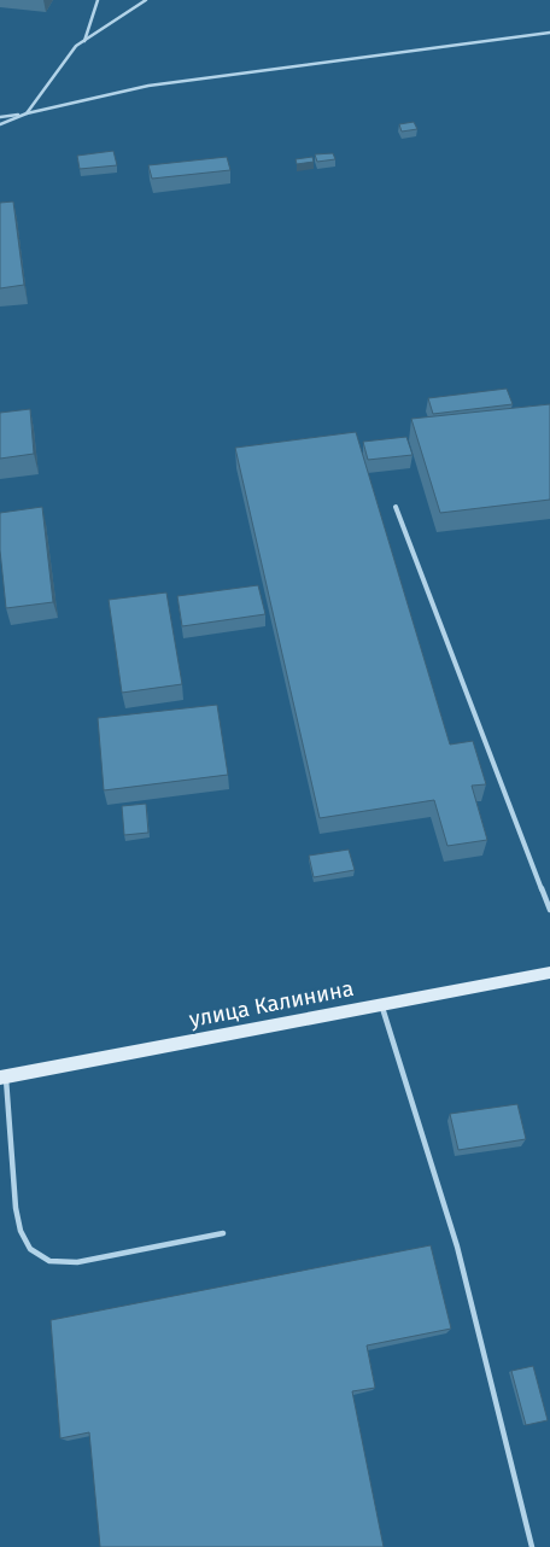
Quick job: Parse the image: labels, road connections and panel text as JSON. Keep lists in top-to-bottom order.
{
  "streets": {
    "main road": ["улица Калинина"]
  }
}
